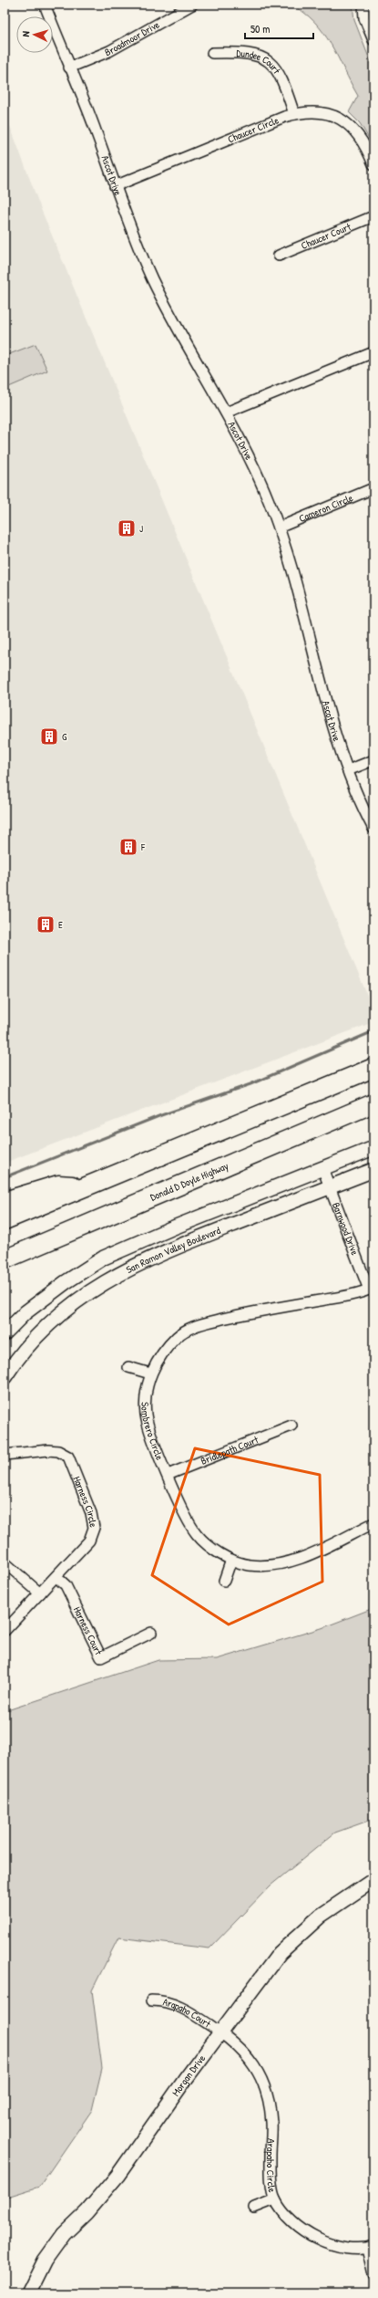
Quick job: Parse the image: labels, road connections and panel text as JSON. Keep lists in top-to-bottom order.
{
  "streets": {
    "highway": ["Donald D Doyle Highway"],
    "main road": ["San Ramon Valley Boulevard", "Morgan Drive"],
    "street": [
      "Broadmoor Drive",
      "Dundee Court",
      "Chaucer Circle",
      "Ascot Drive",
      "Chaucer Court",
      "Cameron Circle",
      "Barnwood Drive",
      "Sombrero Circle",
      "Bridlepath Court",
      "Harness Circle",
      "Harness Court",
      "Arapaho Court",
      "Arapaho Circle"
    ]
  },
  "crossings": [
    ["Broadmoor Drive", "Ascot Drive"],
    ["Dundee Court", "Chaucer Circle"],
    ["Chaucer Circle", "Ascot Drive"],
    ["Ascot Drive", "Cameron Circle"],
    ["Barnwood Drive", "San Ramon Valley Boulevard"],
    ["Barnwood Drive", "Sombrero Circle"],
    ["Sombrero Circle", "Bridlepath Court"],
    ["Harness Circle", "Harness Court"],
    ["Arapaho Court", "Morgan Drive"],
    ["Arapaho Court", "Arapaho Circle"],
    ["Morgan Drive", "Arapaho Circle"]
  ],
  "places": {
    "building": [
      "J",
      "G",
      "F",
      "E"
    ]
  },
  "scale_bar": "50 m",
  "north": "left"
}
